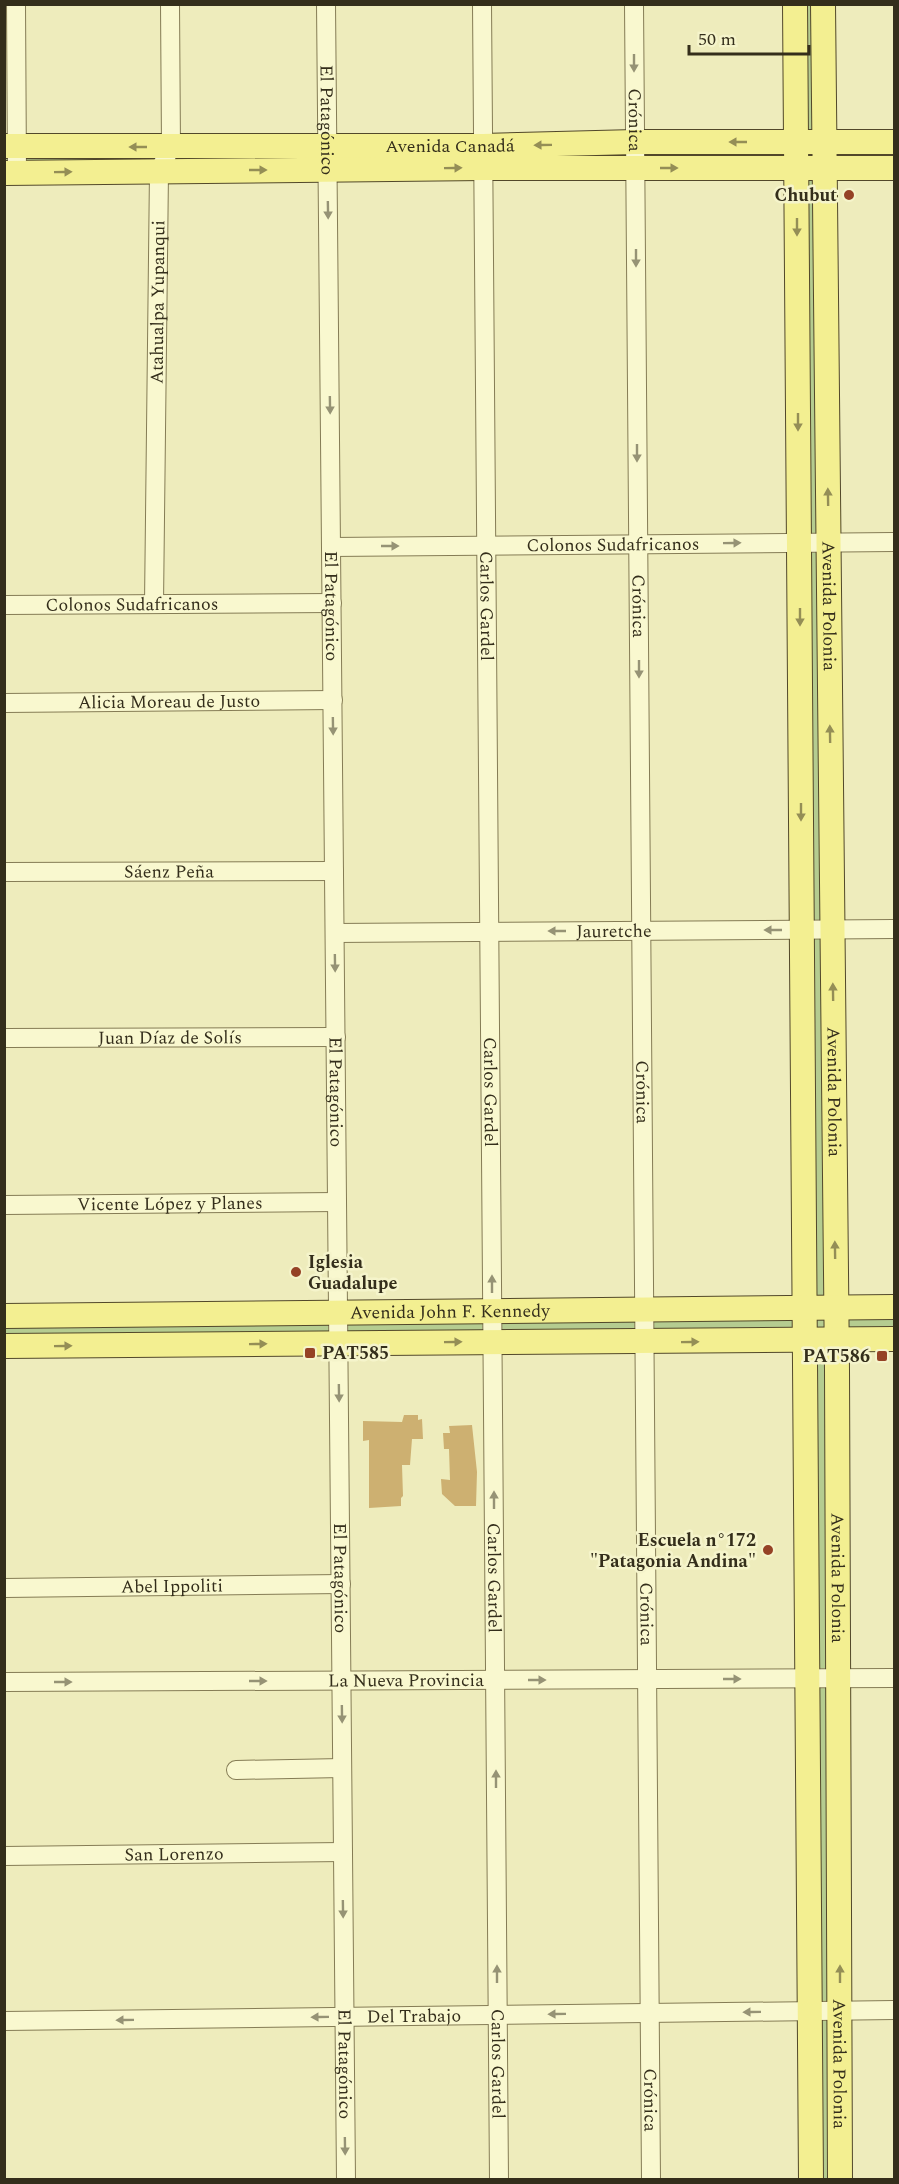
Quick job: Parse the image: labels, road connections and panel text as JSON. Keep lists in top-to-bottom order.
{
  "streets": {
    "main road": ["Avenida Canadá", "Avenida Polonia", "Avenida John F. Kennedy"],
    "street": [
      "El Patagónico",
      "Crónica",
      "Atahualpa Yupanqui",
      "Colonos Sudafricanos",
      "Carlos Gardel",
      "Alicia Moreau de Justo",
      "Sáenz Peña",
      "Jauretche",
      "Juan Díaz de Solís",
      "Vicente López y Planes",
      "Abel Ippoliti",
      "La Nueva Provincia",
      "San Lorenzo",
      "Del Trabajo"
    ]
  },
  "crossings": [
    ["El Patagónico", "Avenida Canadá"],
    ["El Patagónico", "Colonos Sudafricanos"],
    ["El Patagónico", "Alicia Moreau de Justo"],
    ["El Patagónico", "Sáenz Peña"],
    ["El Patagónico", "Jauretche"],
    ["El Patagónico", "Juan Díaz de Solís"],
    ["El Patagónico", "Vicente López y Planes"],
    ["El Patagónico", "Avenida John F. Kennedy"],
    ["El Patagónico", "Abel Ippoliti"],
    ["El Patagónico", "La Nueva Provincia"],
    ["El Patagónico", "San Lorenzo"],
    ["El Patagónico", "Del Trabajo"],
    ["Crónica", "Avenida Canadá"],
    ["Crónica", "Colonos Sudafricanos"],
    ["Crónica", "Jauretche"],
    ["Crónica", "Avenida John F. Kennedy"],
    ["Crónica", "La Nueva Provincia"],
    ["Crónica", "Del Trabajo"],
    ["Avenida Canadá", "Atahualpa Yupanqui"],
    ["Avenida Canadá", "Carlos Gardel"],
    ["Avenida Canadá", "Avenida Polonia"],
    ["Atahualpa Yupanqui", "Colonos Sudafricanos"],
    ["Colonos Sudafricanos", "Carlos Gardel"],
    ["Colonos Sudafricanos", "Avenida Polonia"],
    ["Carlos Gardel", "Jauretche"],
    ["Carlos Gardel", "Avenida John F. Kennedy"],
    ["Carlos Gardel", "La Nueva Provincia"],
    ["Carlos Gardel", "Del Trabajo"],
    ["Avenida Polonia", "Jauretche"],
    ["Avenida Polonia", "Avenida John F. Kennedy"],
    ["Avenida Polonia", "La Nueva Provincia"],
    ["Avenida Polonia", "Del Trabajo"]
  ],
  "one_way": [
    "El Patagónico",
    "Crónica",
    "Colonos Sudafricanos",
    "Carlos Gardel",
    "Jauretche",
    "La Nueva Provincia",
    "Del Trabajo"
  ],
  "places": {
    "other": ["Chubut", "Iglesia Guadalupe", "Escuela n°172 \"Patagonia Andina\""],
    "transit": ["PAT585", "PAT586"]
  },
  "scale_bar": "50 m"
}
